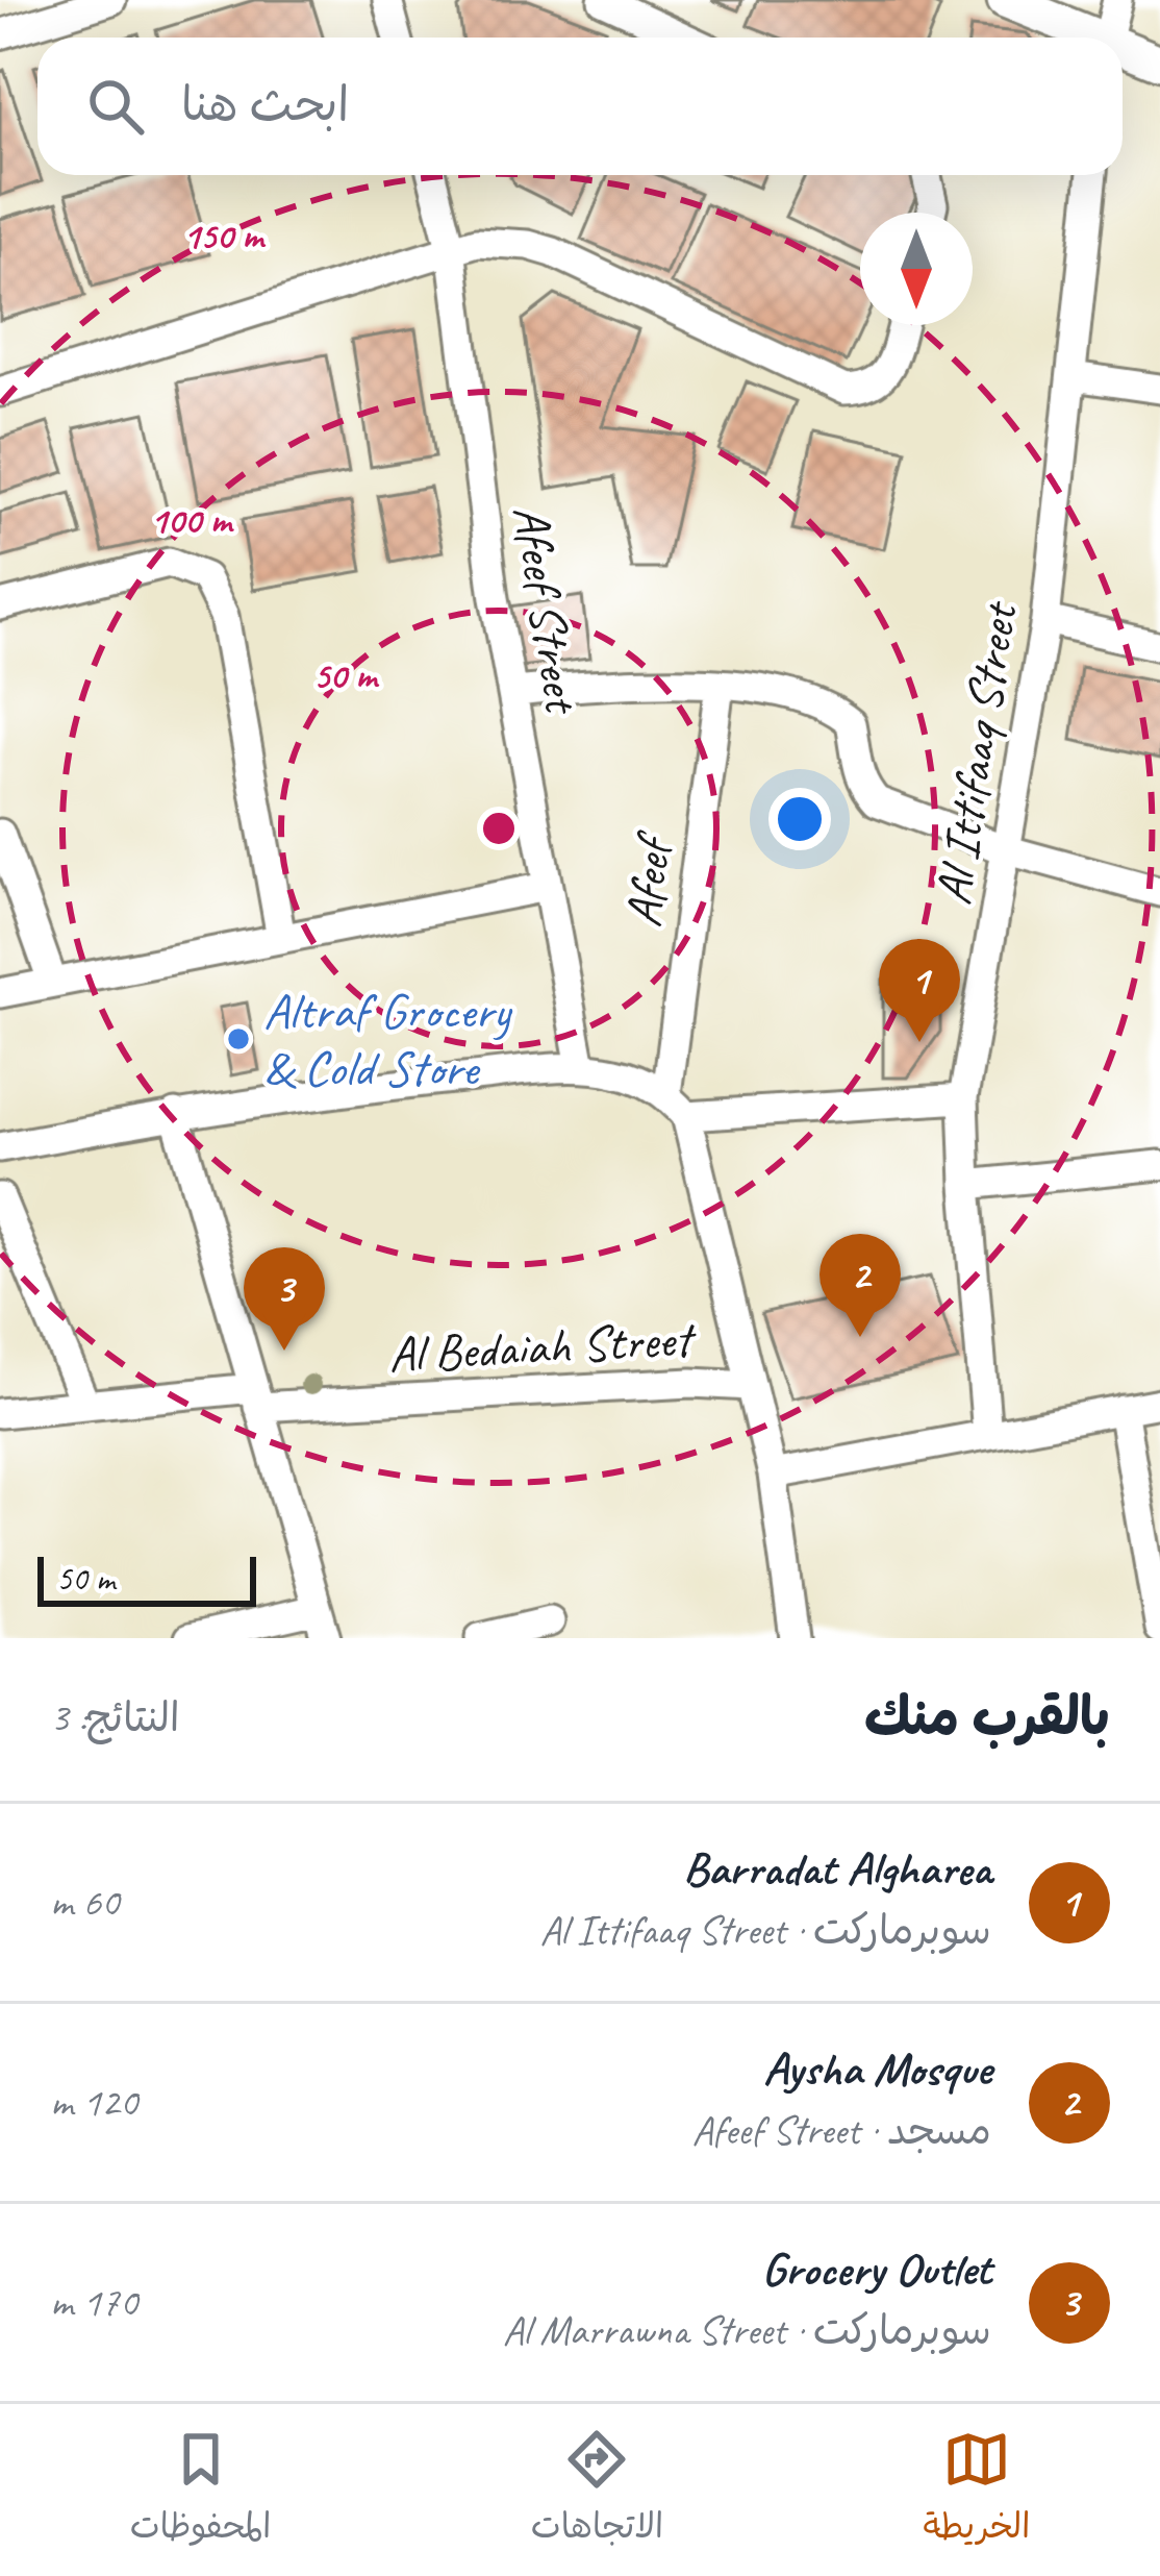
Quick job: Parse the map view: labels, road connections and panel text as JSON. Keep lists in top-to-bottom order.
{
  "streets": {
    "street": [
      "Afeef Street",
      "Al Ittifaaq Street",
      "Afeef",
      "Al Bedaiah Street"
    ]
  },
  "places": ["Altraf Grocery & Cold Store"],
  "scale_bar": "50 m",
  "north": "bottom",
  "page": {
    "search": "ابحث هنا",
    "pins": ["1", "2", "3"],
    "scale": "50 m",
    "heading": ["بالقرب منك", "النتائج: 3"],
    "list": [
      {
        "mark": "1",
        "name": "Barradat Algharea",
        "note": "سوبرماركت · Al Ittifaaq Street",
        "value": "60 m"
      },
      {
        "mark": "2",
        "name": "Aysha Mosque",
        "note": "مسجد · Afeef Street",
        "value": "120 m"
      },
      {
        "mark": "3",
        "name": "Grocery Outlet",
        "note": "سوبرماركت · Al Marrawna Street",
        "value": "170 m"
      }
    ],
    "nav": ["الخريطة", "الاتجاهات", "المحفوظات"]
  },
  "rings": ["150 m", "100 m", "50 m"]
}
